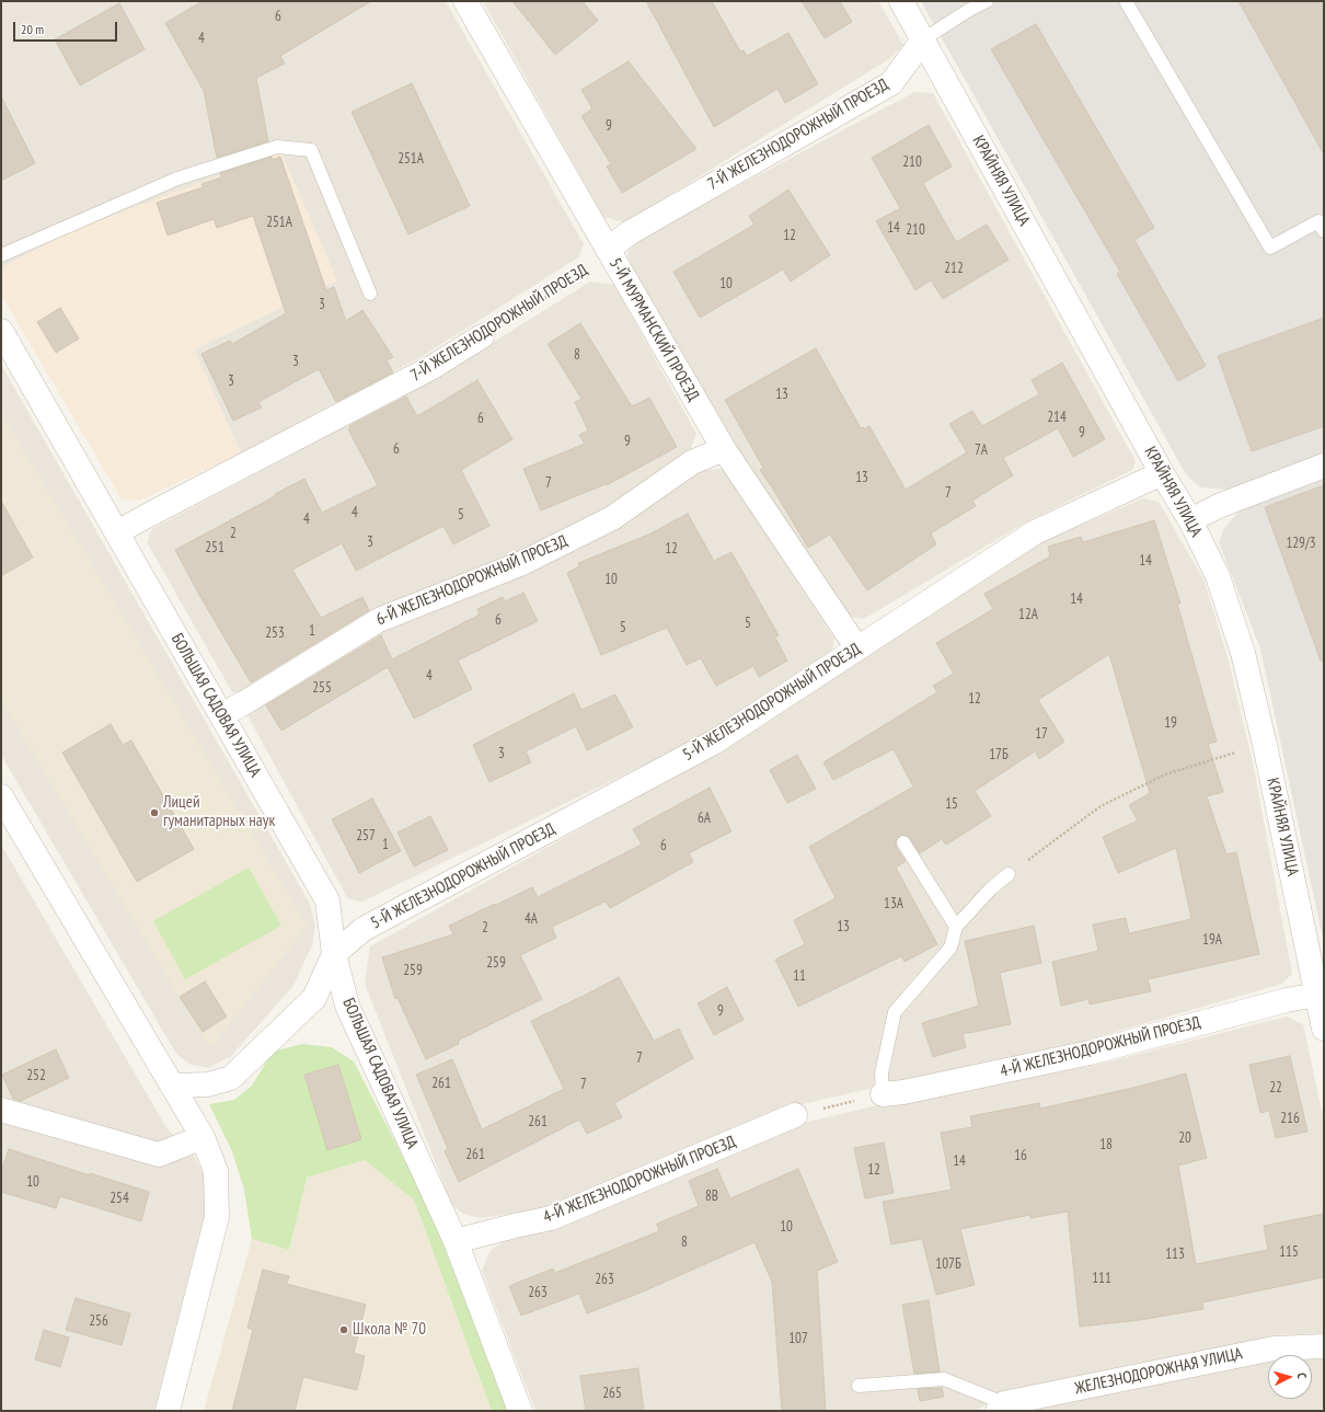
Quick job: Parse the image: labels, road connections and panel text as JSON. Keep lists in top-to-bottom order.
{
  "streets": {
    "street": [
      "7-Й ЖЕЛЕЗНОДОРОЖНЫЙ ПРОЕЗД",
      "КРАЙНЯЯ УЛИЦА",
      "5-Й МУРМАНСКИЙ ПРОЕЗД",
      "6-Й ЖЕЛЕЗНОДОРОЖНЫЙ ПРОЕЗД",
      "5-Й ЖЕЛЕЗНОДОРОЖНЫЙ ПРОЕЗД",
      "БОЛЬШАЯ САДОВАЯ УЛИЦА",
      "4-Й ЖЕЛЕЗНОДОРОЖНЫЙ ПРОЕЗД",
      "ЖЕЛЕЗНОДОРОЖНАЯ УЛИЦА"
    ]
  },
  "crossings": [
    ["7-Й ЖЕЛЕЗНОДОРОЖНЫЙ ПРОЕЗД", "КРАЙНЯЯ УЛИЦА"],
    ["7-Й ЖЕЛЕЗНОДОРОЖНЫЙ ПРОЕЗД", "5-Й МУРМАНСКИЙ ПРОЕЗД"],
    ["7-Й ЖЕЛЕЗНОДОРОЖНЫЙ ПРОЕЗД", "БОЛЬШАЯ САДОВАЯ УЛИЦА"],
    ["КРАЙНЯЯ УЛИЦА", "5-Й ЖЕЛЕЗНОДОРОЖНЫЙ ПРОЕЗД"],
    ["КРАЙНЯЯ УЛИЦА", "4-Й ЖЕЛЕЗНОДОРОЖНЫЙ ПРОЕЗД"],
    ["5-Й МУРМАНСКИЙ ПРОЕЗД", "6-Й ЖЕЛЕЗНОДОРОЖНЫЙ ПРОЕЗД"],
    ["5-Й МУРМАНСКИЙ ПРОЕЗД", "5-Й ЖЕЛЕЗНОДОРОЖНЫЙ ПРОЕЗД"],
    ["6-Й ЖЕЛЕЗНОДОРОЖНЫЙ ПРОЕЗД", "БОЛЬШАЯ САДОВАЯ УЛИЦА"],
    ["5-Й ЖЕЛЕЗНОДОРОЖНЫЙ ПРОЕЗД", "БОЛЬШАЯ САДОВАЯ УЛИЦА"],
    ["БОЛЬШАЯ САДОВАЯ УЛИЦА", "4-Й ЖЕЛЕЗНОДОРОЖНЫЙ ПРОЕЗД"]
  ],
  "places": ["Лицей гуманитарных наук", "Школа № 70"],
  "house_numbers": [
    "6",
    "4",
    "9",
    "251А",
    "210",
    "251А",
    "14",
    "210",
    "12",
    "212",
    "10",
    "3",
    "8",
    "3",
    "3",
    "13",
    "214",
    "6",
    "9",
    "9",
    "6",
    "7А",
    "13",
    "7",
    "7",
    "4",
    "5",
    "4",
    "2",
    "3",
    "129/3",
    "251",
    "12",
    "14",
    "10",
    "14",
    "12А",
    "6",
    "5",
    "5",
    "1",
    "253",
    "4",
    "255",
    "12",
    "19",
    "17",
    "3",
    "17Б",
    "15",
    "6А",
    "257",
    "1",
    "6",
    "13А",
    "4А",
    "13",
    "2",
    "19А",
    "259",
    "259",
    "11",
    "9",
    "7",
    "252",
    "261",
    "7",
    "22",
    "216",
    "261",
    "20",
    "18",
    "261",
    "16",
    "14",
    "12",
    "10",
    "8В",
    "254",
    "10",
    "8",
    "115",
    "113",
    "107Б",
    "111",
    "263",
    "263",
    "256",
    "107",
    "265"
  ],
  "scale_bar": "20 m",
  "north": "right"
}
